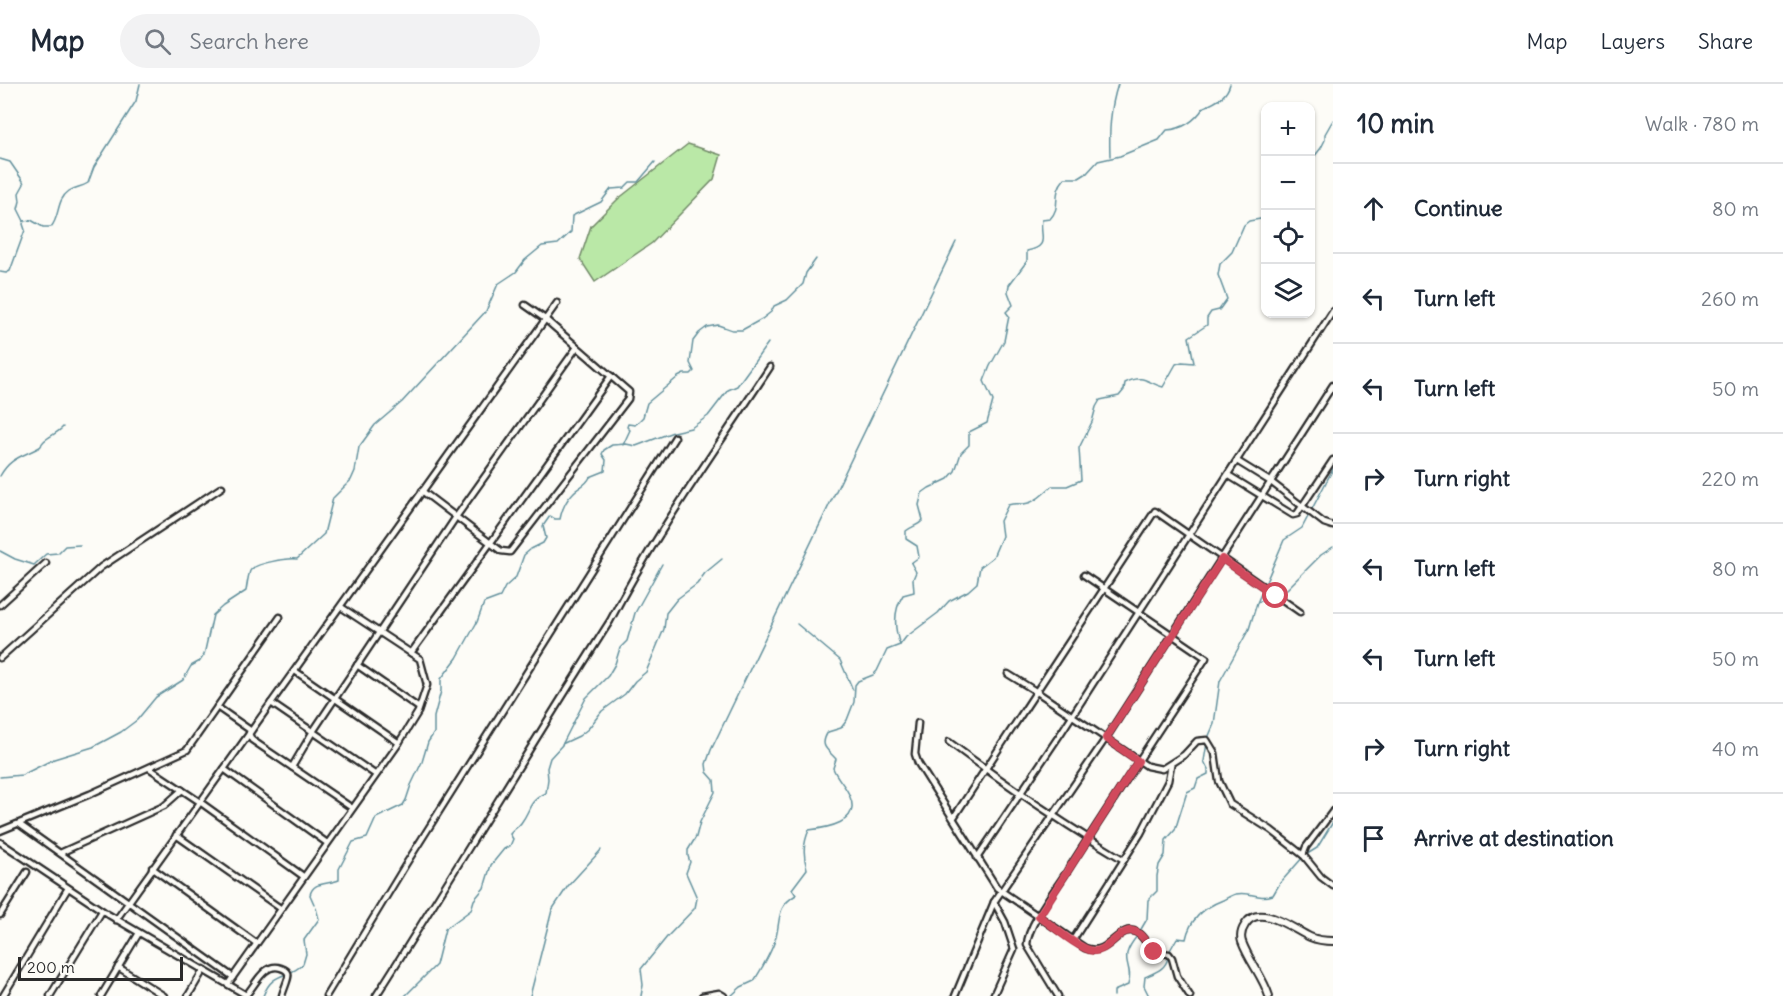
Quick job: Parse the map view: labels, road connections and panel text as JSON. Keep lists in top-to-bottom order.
{
  "scale_bar": "200 m",
  "page": {
    "header": "Map",
    "search": "Search here",
    "nav": ["Map", "Layers", "Share"],
    "heading": ["10 min", "Walk · 780 m"],
    "map_buttons": ["+", "−"],
    "list": [
      ["Continue", "80 m"],
      ["Turn left", "260 m"],
      ["Turn left", "50 m"],
      ["Turn right", "220 m"],
      ["Turn left", "80 m"],
      ["Turn left", "50 m"],
      ["Turn right", "40 m"],
      "Arrive at destination"
    ],
    "scale": "200 m"
  }
}
